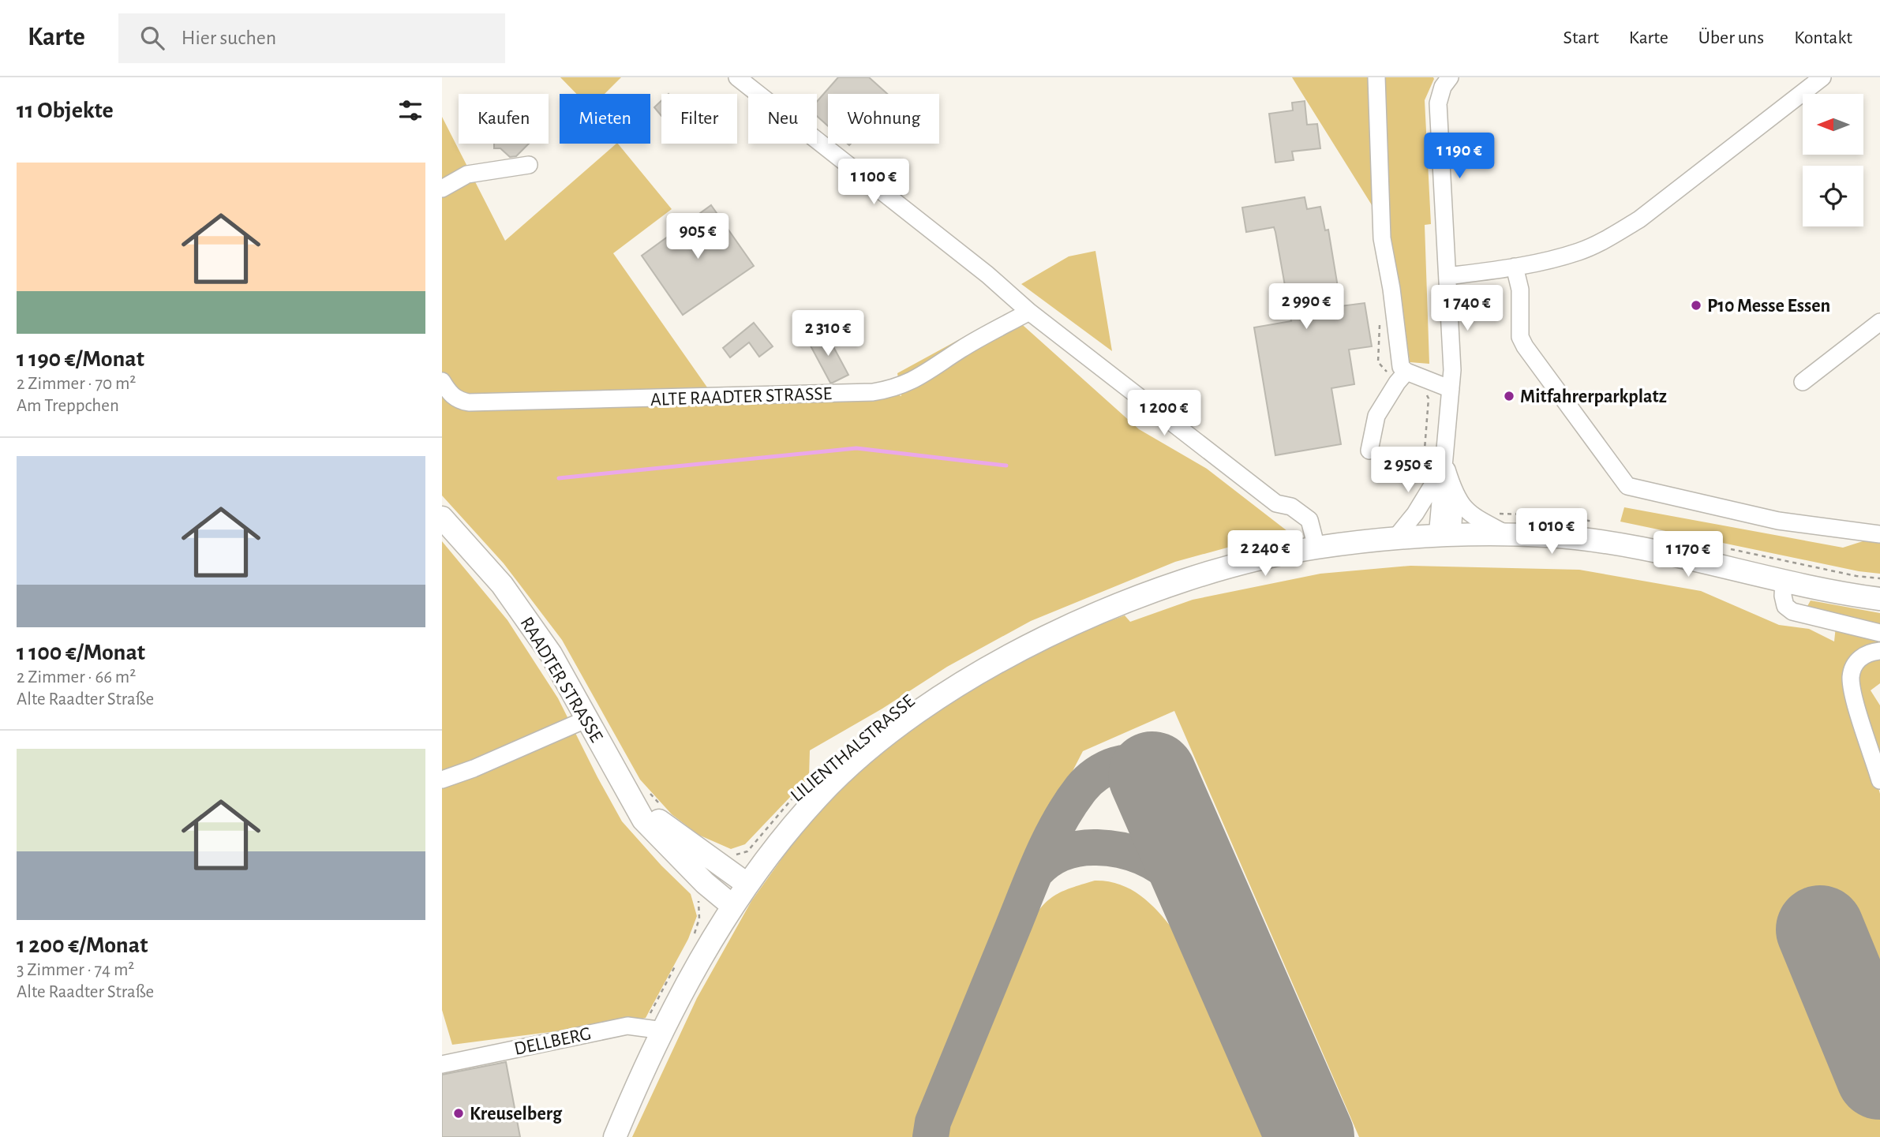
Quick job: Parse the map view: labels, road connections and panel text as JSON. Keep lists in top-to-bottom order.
{
  "streets": {
    "main road": ["RAADTER STRASSE", "LILIENTHALSTRASSE"],
    "street": ["ALTE RAADTER STRASSE", "DELLBERG"]
  },
  "crossings": [
    ["RAADTER STRASSE", "LILIENTHALSTRASSE"],
    ["LILIENTHALSTRASSE", "DELLBERG"]
  ],
  "places": ["P10 Messe Essen", "Mitfahrerparkplatz", "Kreuselberg"],
  "north": "left",
  "page": {
    "header": "Karte",
    "search": "Hier suchen",
    "nav": [
      "Start",
      "Karte",
      "Über uns",
      "Kontakt"
    ],
    "heading": "11 Objekte",
    "chip": [
      "Kaufen",
      "Mieten",
      "Filter",
      "Neu",
      "Wohnung"
    ],
    "price": [
      "1 190 €",
      "1 100 €",
      "905 €",
      "2 990 €",
      "1 740 €",
      "2 310 €",
      "1 200 €",
      "2 950 €",
      "1 010 €",
      "2 240 €",
      "1 170 €"
    ],
    "list": [
      {
        "name": "1 190 €/Monat",
        "note": "2 Zimmer · 70 m² · Am Treppchen"
      },
      {
        "name": "1 100 €/Monat",
        "note": "2 Zimmer · 66 m² · Alte Raadter Straße"
      },
      {
        "name": "1 200 €/Monat",
        "note": "3 Zimmer · 74 m² · Alte Raadter Straße"
      }
    ]
  }
}
